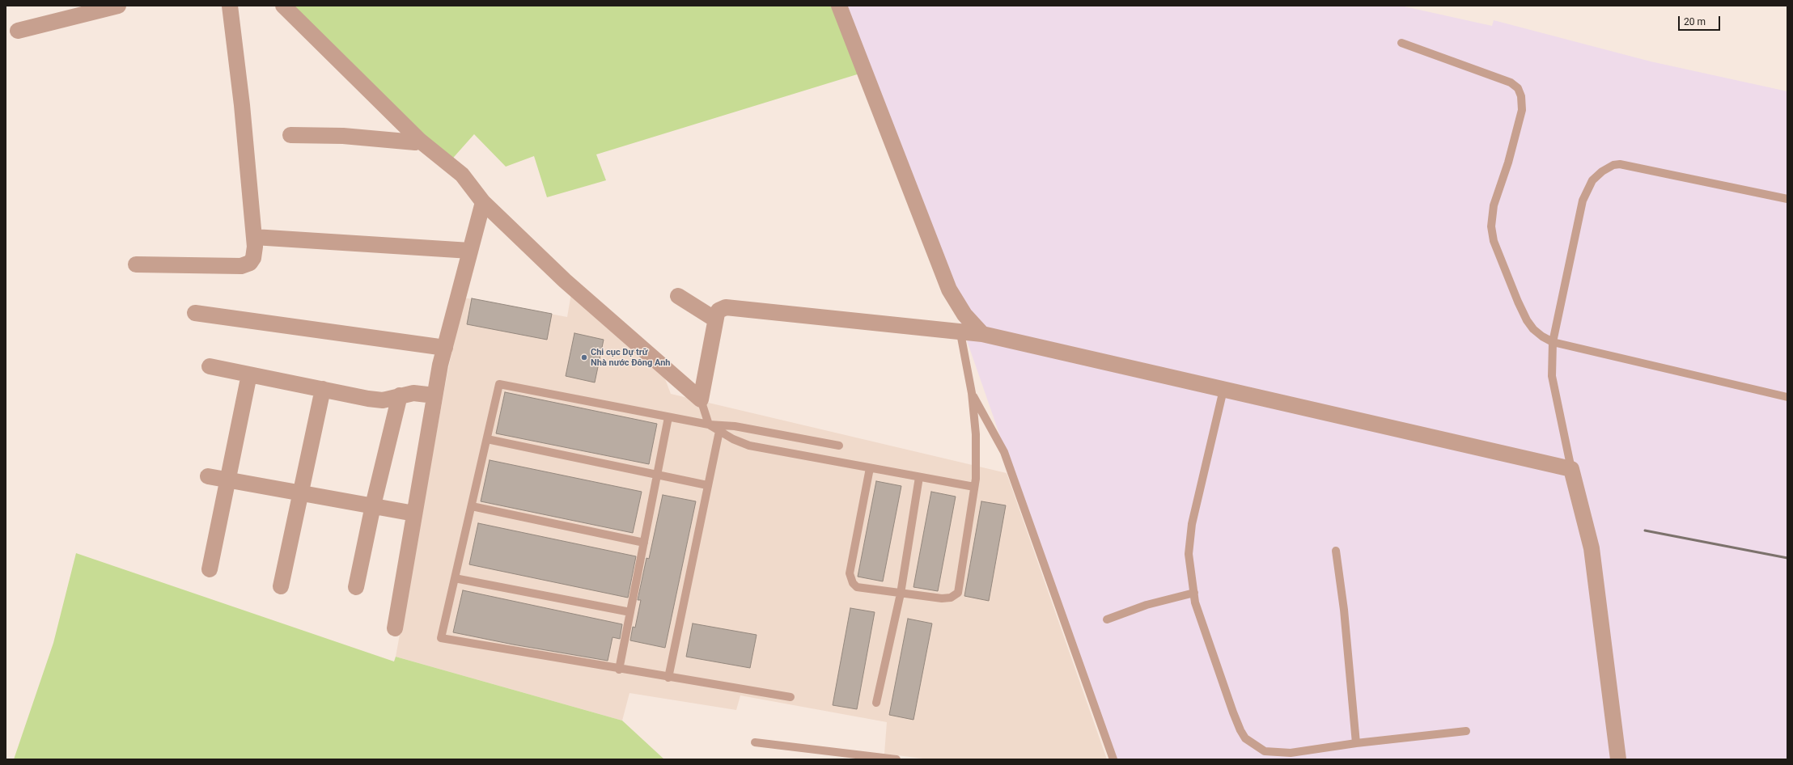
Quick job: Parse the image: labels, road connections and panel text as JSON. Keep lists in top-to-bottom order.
{
  "places": ["Chi cục Dự trữ Nhà nước Đông Anh"],
  "scale_bar": "20 m"
}
